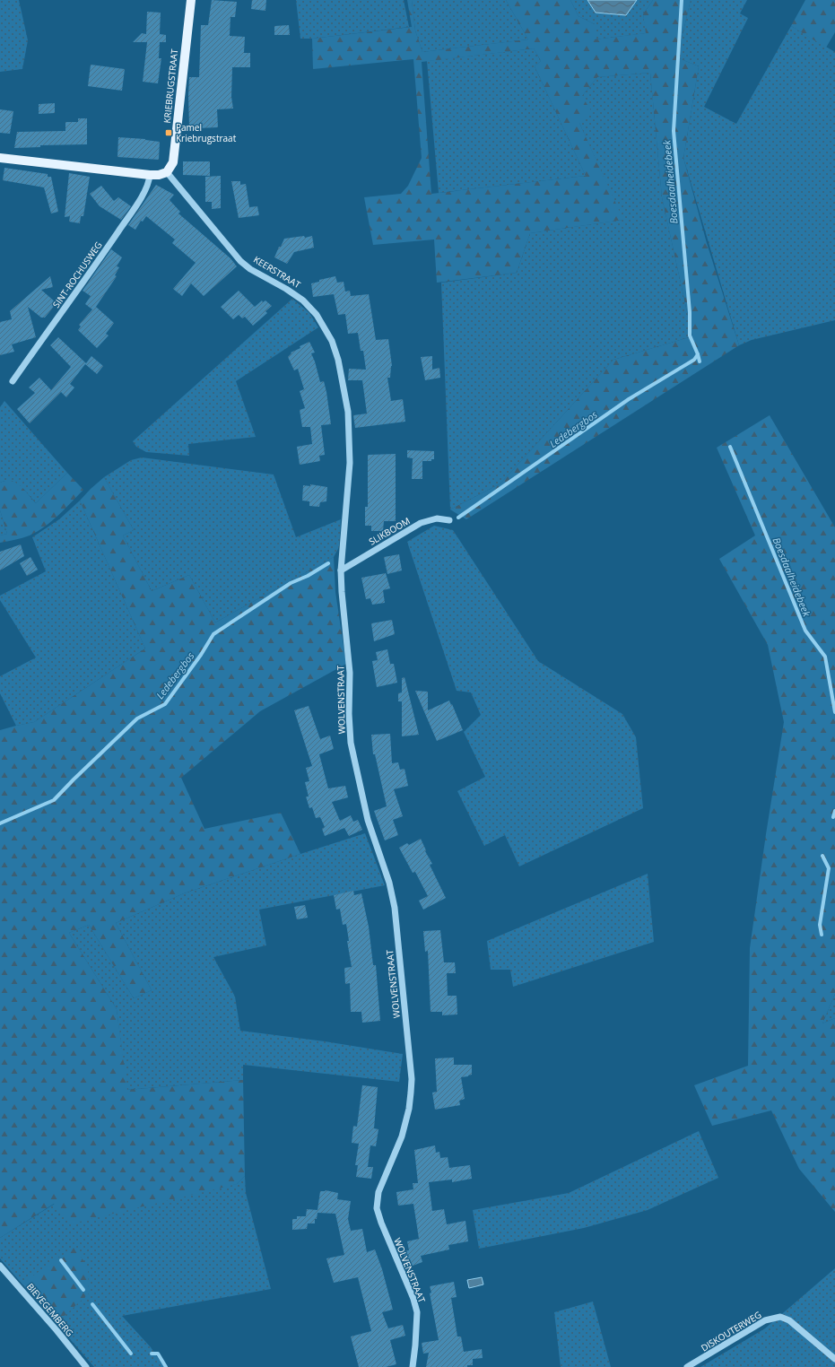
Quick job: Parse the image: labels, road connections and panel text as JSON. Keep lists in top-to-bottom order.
{
  "streets": {
    "main road": ["KRIEBRUGSTRAAT"],
    "street": [
      "KEERSTRAAT",
      "SINT-ROCHUSWEG",
      "SLIKBOOM",
      "WOLVENSTRAAT",
      "BIEVEGEMBERG",
      "DISKOUTERWEG"
    ]
  },
  "crossings": [
    ["KRIEBRUGSTRAAT", "KEERSTRAAT"],
    ["KEERSTRAAT", "SLIKBOOM"],
    ["KEERSTRAAT", "WOLVENSTRAAT"]
  ],
  "water": ["Boesdaalheidebeek", "Ledebergbos"],
  "places": {
    "transit": ["Pamel Kriebrugstraat"]
  }
}
